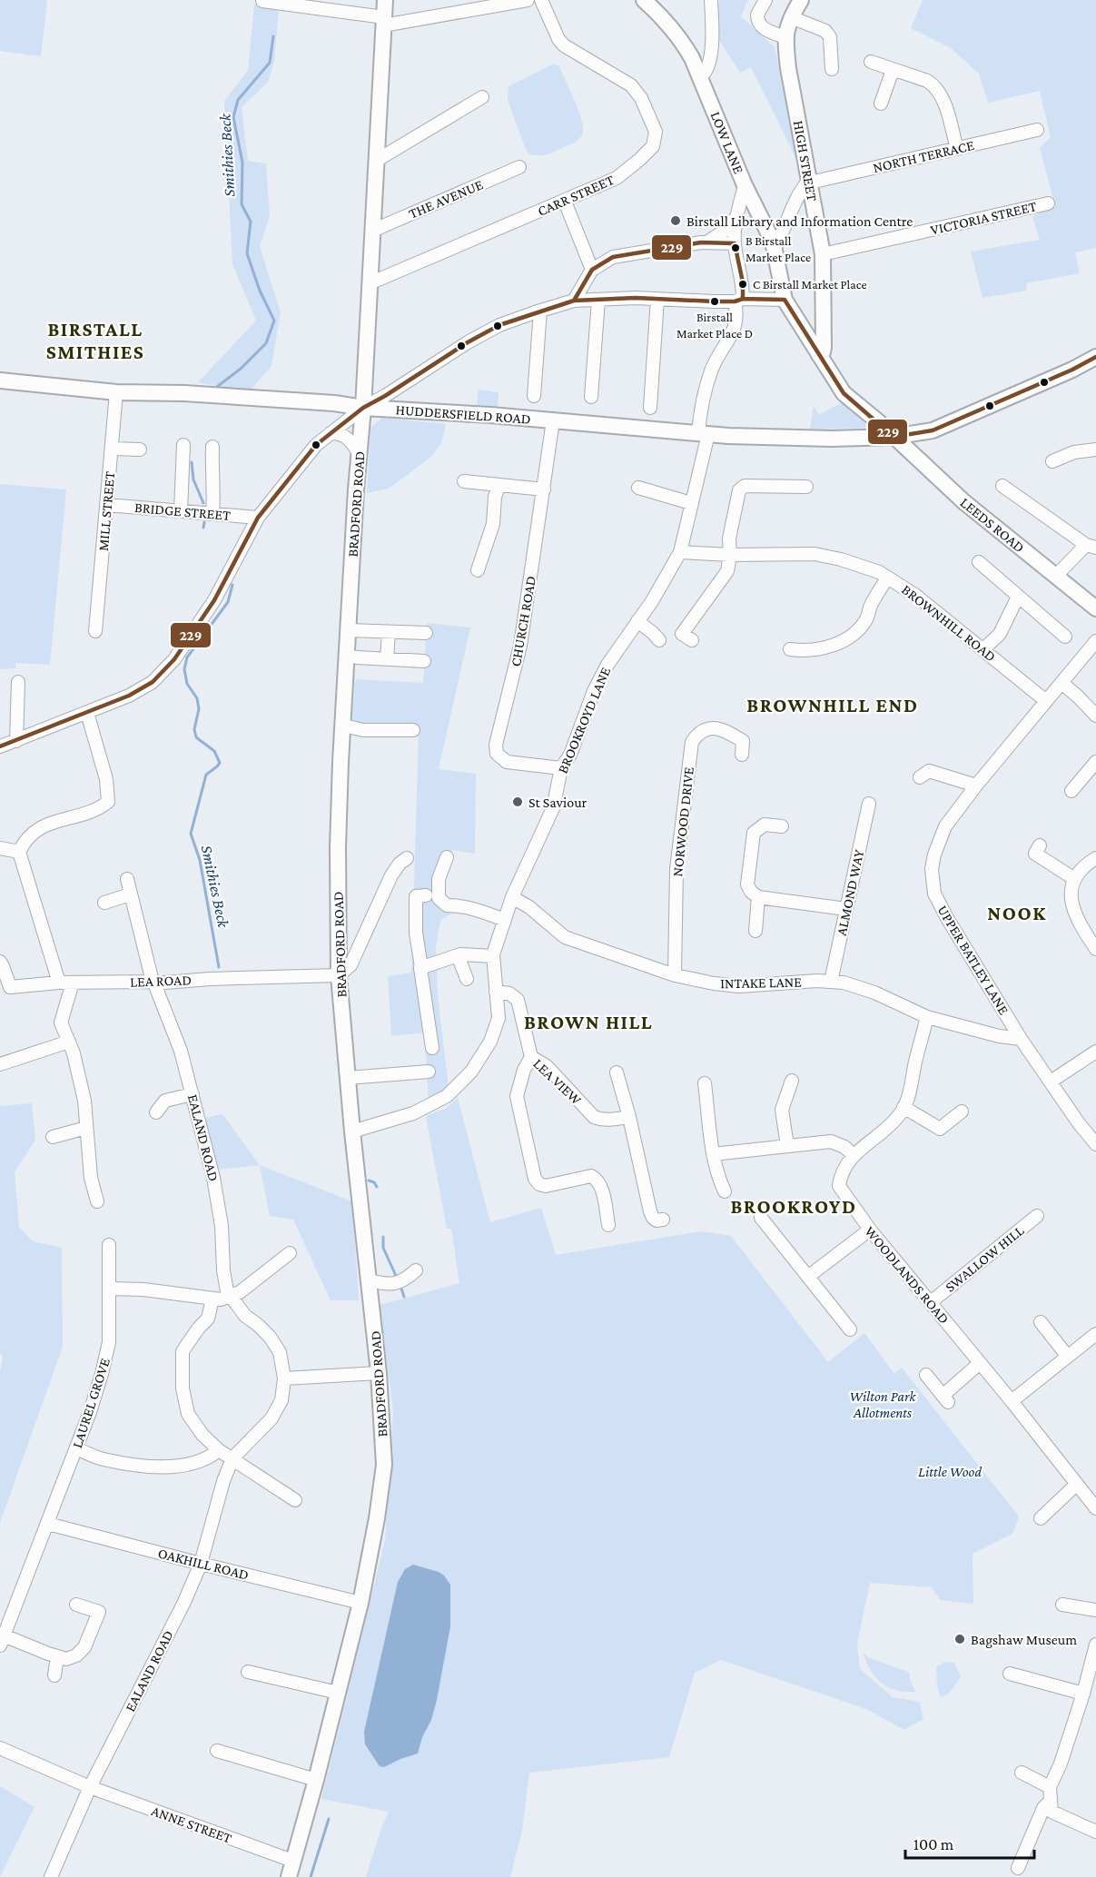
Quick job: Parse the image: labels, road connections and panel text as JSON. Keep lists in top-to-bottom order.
{
  "streets": {
    "main road": [
      "LOW LANE",
      "HIGH STREET",
      "HUDDERSFIELD ROAD",
      "BRADFORD ROAD",
      "LEEDS ROAD"
    ],
    "street": [
      "NORTH TERRACE",
      "CARR STREET",
      "THE AVENUE",
      "VICTORIA STREET",
      "MILL STREET",
      "BRIDGE STREET",
      "CHURCH ROAD",
      "BROWNHILL ROAD",
      "BROOKROYD LANE",
      "NORWOOD DRIVE",
      "ALMOND WAY",
      "UPPER BATLEY LANE",
      "LEA ROAD",
      "INTAKE LANE",
      "LEA VIEW",
      "EALAND ROAD",
      "SWALLOW HILL",
      "WOODLANDS ROAD",
      "LAUREL GROVE",
      "OAKHILL ROAD",
      "ANNE STREET"
    ]
  },
  "crossings": [
    ["LOW LANE", "LEEDS ROAD"],
    ["NORTH TERRACE", "HIGH STREET"],
    ["HIGH STREET", "VICTORIA STREET"],
    ["HIGH STREET", "LEEDS ROAD"],
    ["CARR STREET", "BRADFORD ROAD"],
    ["THE AVENUE", "BRADFORD ROAD"],
    ["HUDDERSFIELD ROAD", "BRADFORD ROAD"],
    ["HUDDERSFIELD ROAD", "MILL STREET"],
    ["HUDDERSFIELD ROAD", "LEEDS ROAD"],
    ["HUDDERSFIELD ROAD", "CHURCH ROAD"],
    ["HUDDERSFIELD ROAD", "BROOKROYD LANE"],
    ["BRADFORD ROAD", "BROOKROYD LANE"],
    ["BRADFORD ROAD", "LEA ROAD"],
    ["BRADFORD ROAD", "OAKHILL ROAD"],
    ["BRADFORD ROAD", "ANNE STREET"],
    ["MILL STREET", "BRIDGE STREET"],
    ["CHURCH ROAD", "BROOKROYD LANE"],
    ["BROWNHILL ROAD", "BROOKROYD LANE"],
    ["BROWNHILL ROAD", "UPPER BATLEY LANE"],
    ["BROOKROYD LANE", "INTAKE LANE"],
    ["BROOKROYD LANE", "LEA VIEW"],
    ["NORWOOD DRIVE", "INTAKE LANE"],
    ["ALMOND WAY", "INTAKE LANE"],
    ["UPPER BATLEY LANE", "INTAKE LANE"],
    ["LEA ROAD", "EALAND ROAD"],
    ["INTAKE LANE", "WOODLANDS ROAD"],
    ["EALAND ROAD", "OAKHILL ROAD"],
    ["EALAND ROAD", "ANNE STREET"],
    ["SWALLOW HILL", "WOODLANDS ROAD"],
    ["LAUREL GROVE", "OAKHILL ROAD"]
  ],
  "districts": [
    "BIRSTALL SMITHIES",
    "BROWNHILL END",
    "NOOK",
    "BROWN HILL",
    "BROOKROYD"
  ],
  "water": ["Smithies Beck"],
  "parks": ["Wilton Park Allotments", "Little Wood"],
  "places": [
    "Birstall Library and Information Centre",
    "B Birstall Market Place",
    "C Birstall Market Place",
    "Birstall Market Place D",
    "St Saviour",
    "Bagshaw Museum"
  ],
  "lines": ["transit line 229"],
  "scale_bar": "100 m"
}
